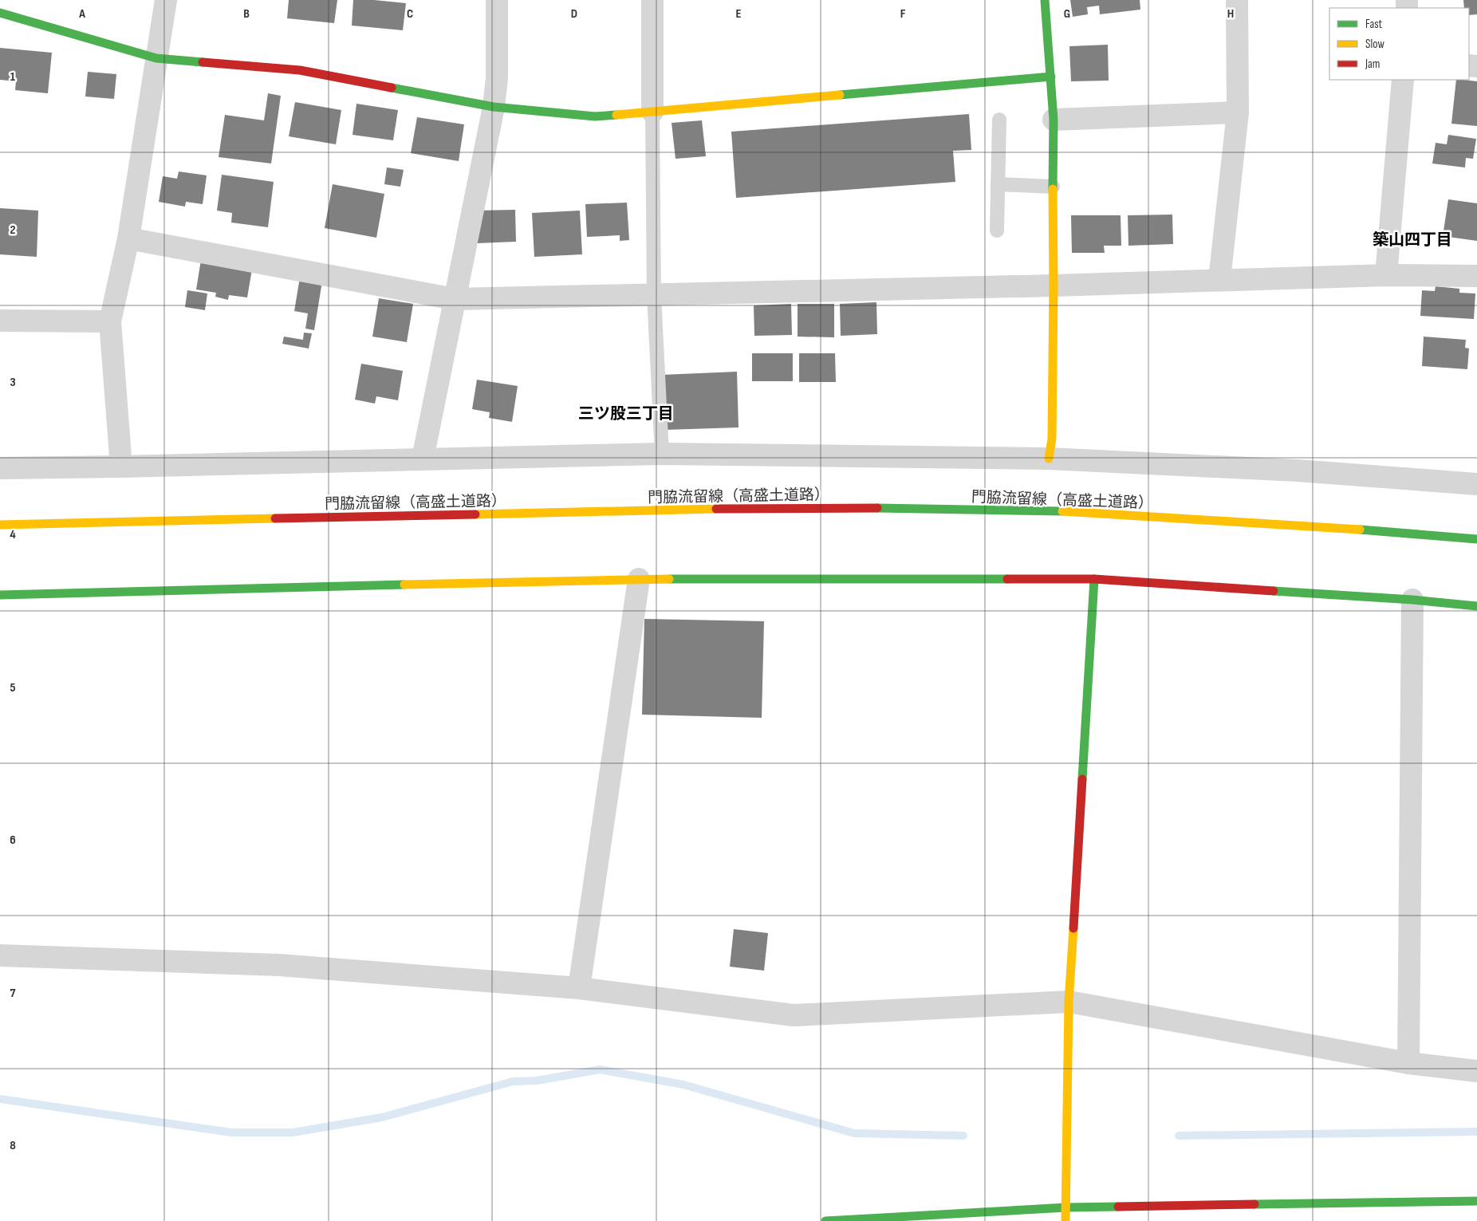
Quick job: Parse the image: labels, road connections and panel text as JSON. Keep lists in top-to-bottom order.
{
  "streets": {
    "street": ["門脇流留線（高盛土道路）"]
  },
  "districts": ["築山四丁目", "三ツ股三丁目"],
  "legend": ["Fast", "Slow", "Jam"],
  "grid": {
    "columns": [
      "A",
      "B",
      "C",
      "D",
      "E",
      "F",
      "G",
      "H"
    ],
    "rows": [
      "1",
      "2",
      "3",
      "4",
      "5",
      "6",
      "7",
      "8"
    ]
  }
}
